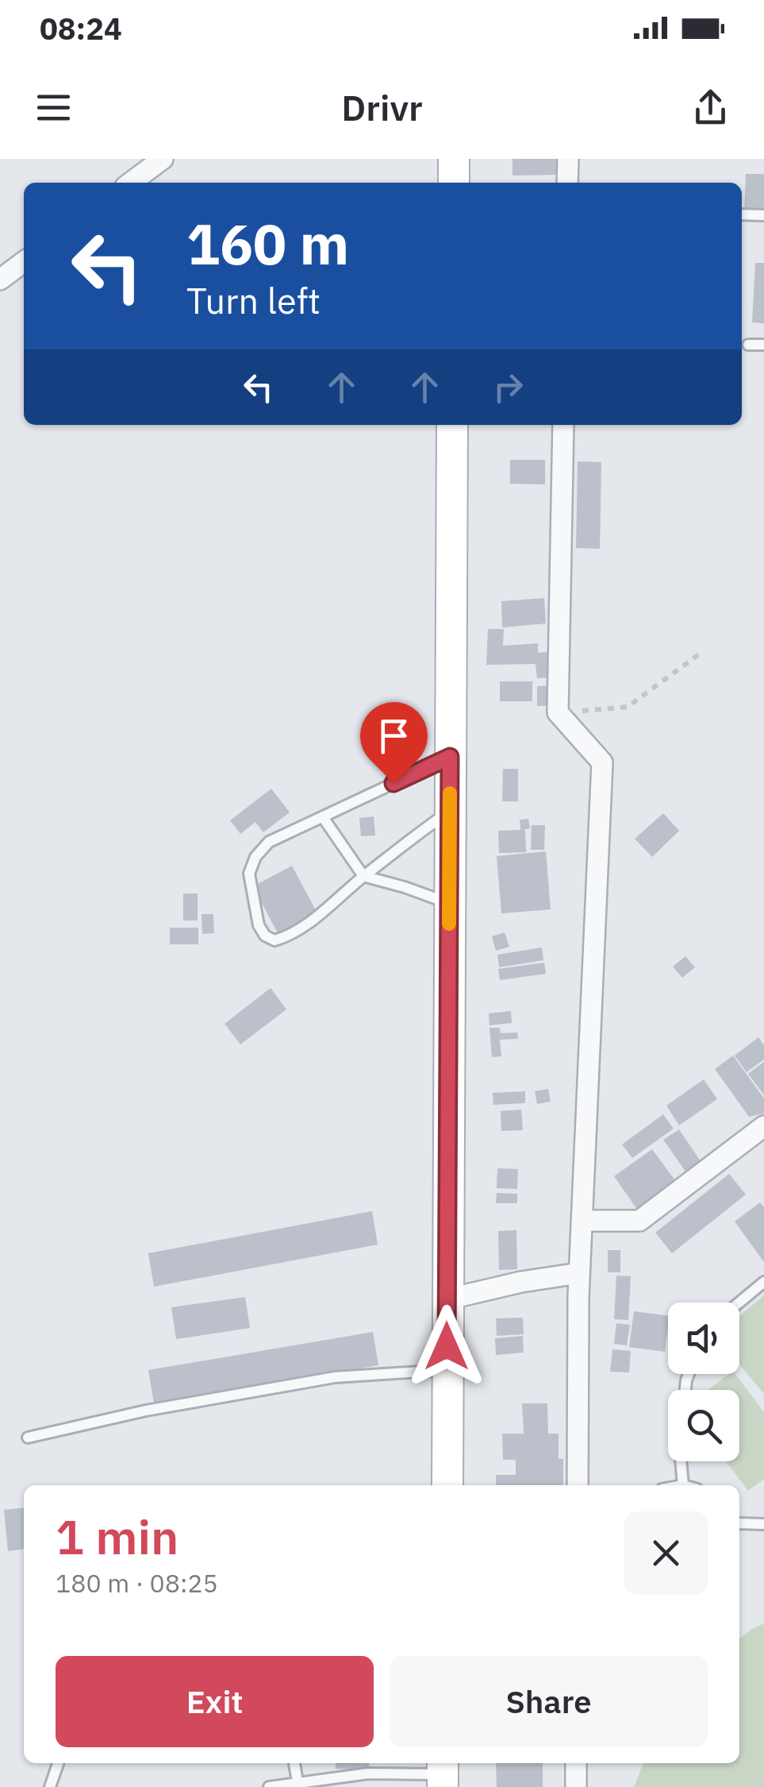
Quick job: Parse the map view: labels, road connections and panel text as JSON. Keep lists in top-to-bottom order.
{
  "page": {
    "status": "08:24",
    "header": "Drivr",
    "turn": ["160 m", "Turn left"],
    "heading": ["1 min", "180 m · 08:25"],
    "buttons": ["Exit", "Share"]
  }
}
